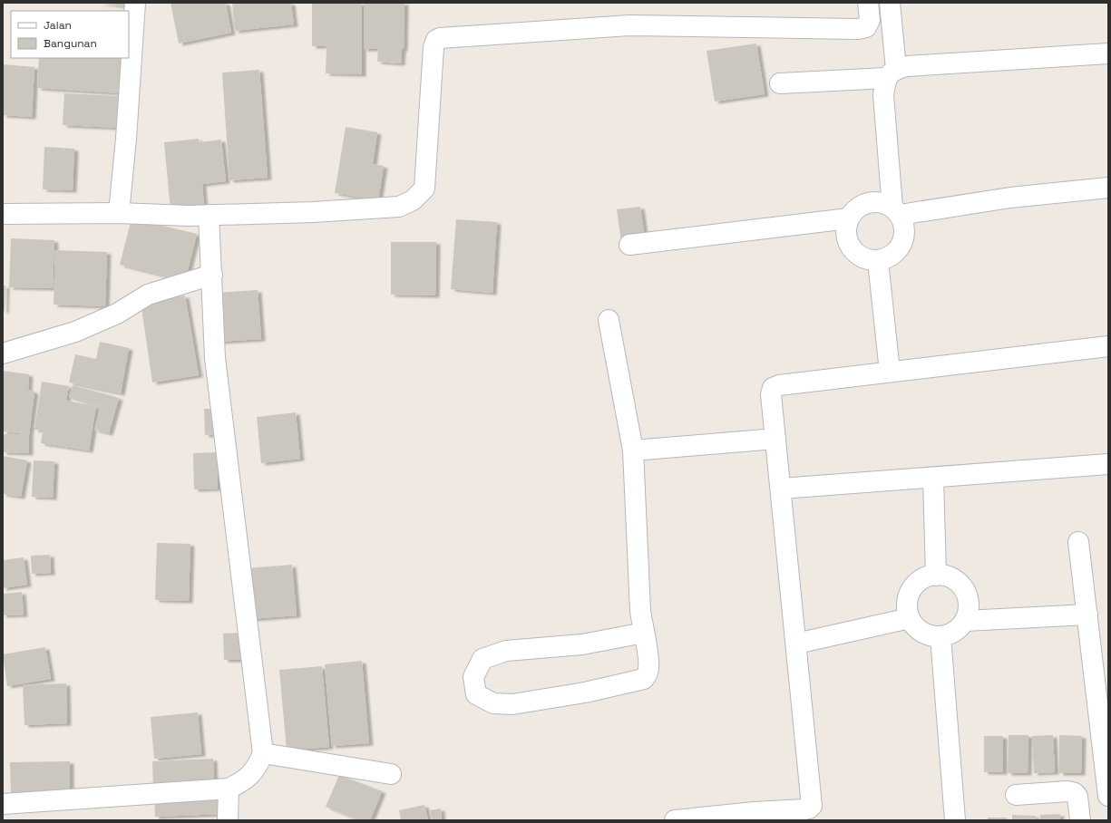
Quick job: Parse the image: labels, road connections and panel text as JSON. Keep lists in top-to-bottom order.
{
  "legend": ["Jalan", "Bangunan"]
}
